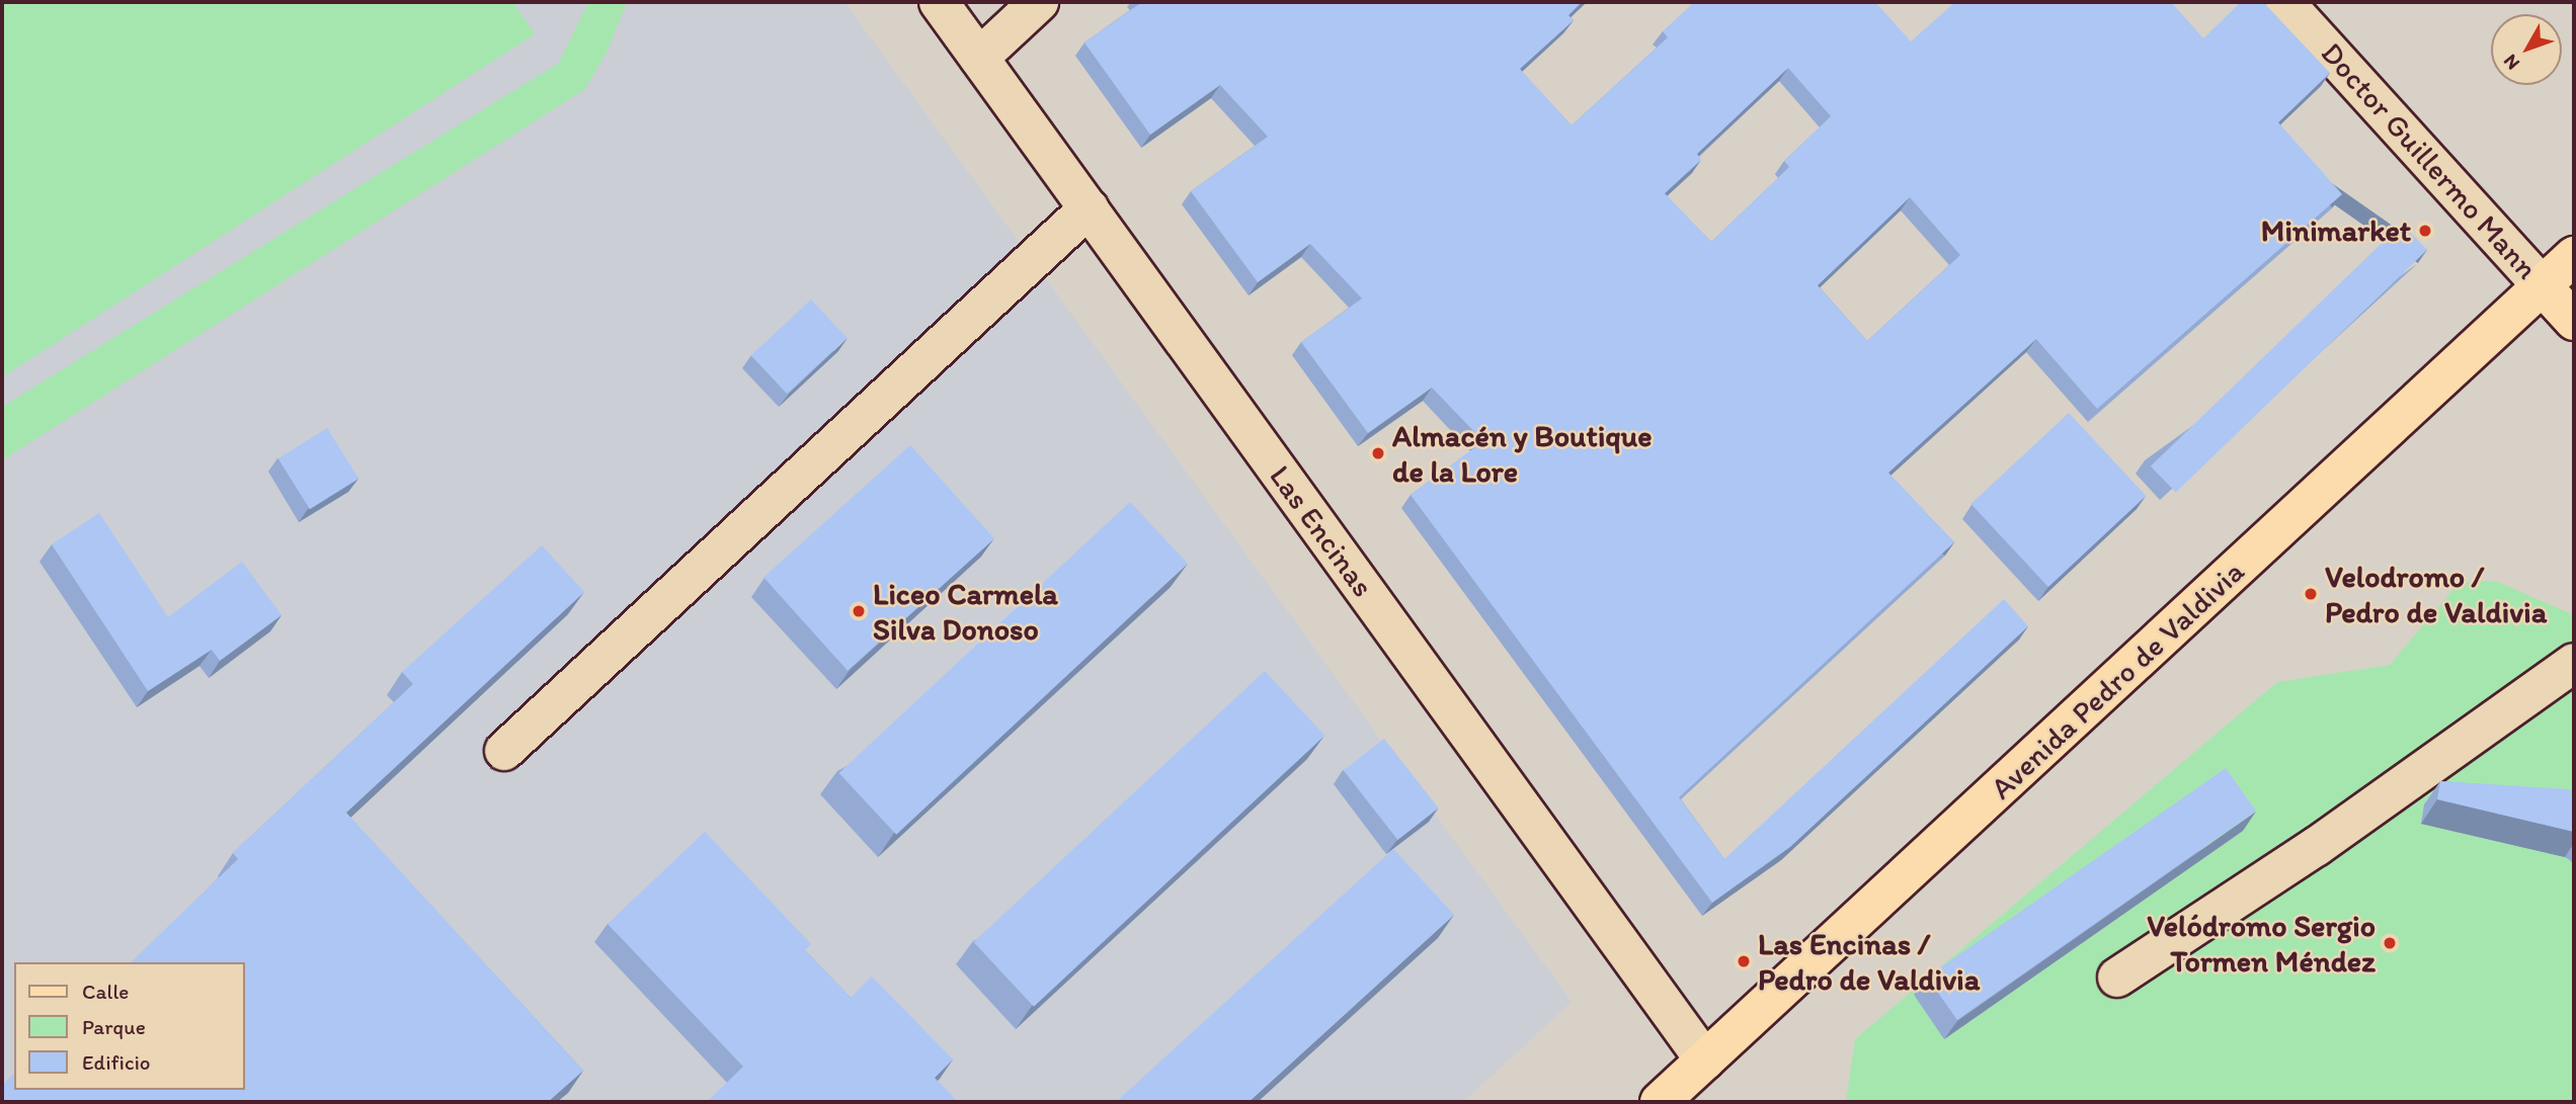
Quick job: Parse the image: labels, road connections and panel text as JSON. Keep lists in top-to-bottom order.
{
  "streets": {
    "main road": ["Doctor Guillermo Mann", "Avenida Pedro de Valdivia"],
    "street": ["Las Encinas"]
  },
  "crossings": [
    ["Doctor Guillermo Mann", "Avenida Pedro de Valdivia"],
    ["Las Encinas", "Avenida Pedro de Valdivia"]
  ],
  "places": [
    "Minimarket",
    "Almacén y Boutique de la Lore",
    "Velodromo / Pedro de Valdivia",
    "Liceo Carmela Silva Donoso",
    "Velódromo Sergio Tormen Méndez",
    "Las Encinas / Pedro de Valdivia"
  ],
  "legend": ["Calle", "Parque", "Edificio"],
  "north": "bottom left"
}
